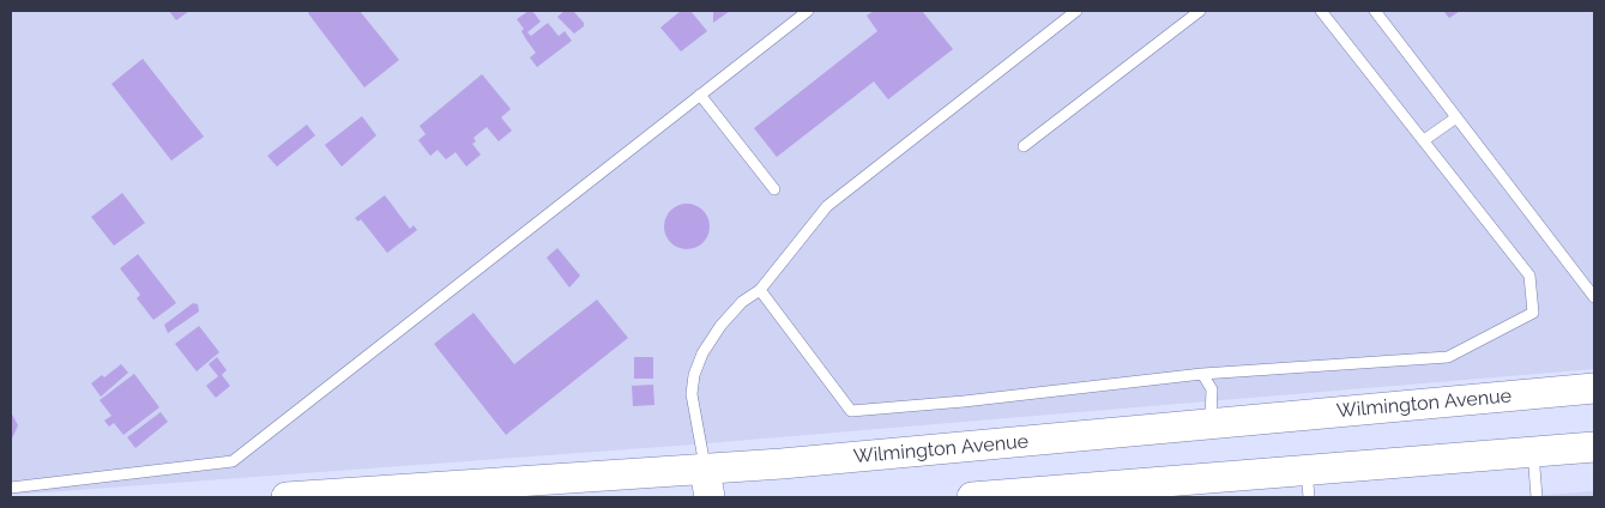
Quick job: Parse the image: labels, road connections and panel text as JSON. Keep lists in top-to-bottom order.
{
  "streets": {
    "main road": ["Wilmington Avenue"]
  }
}
